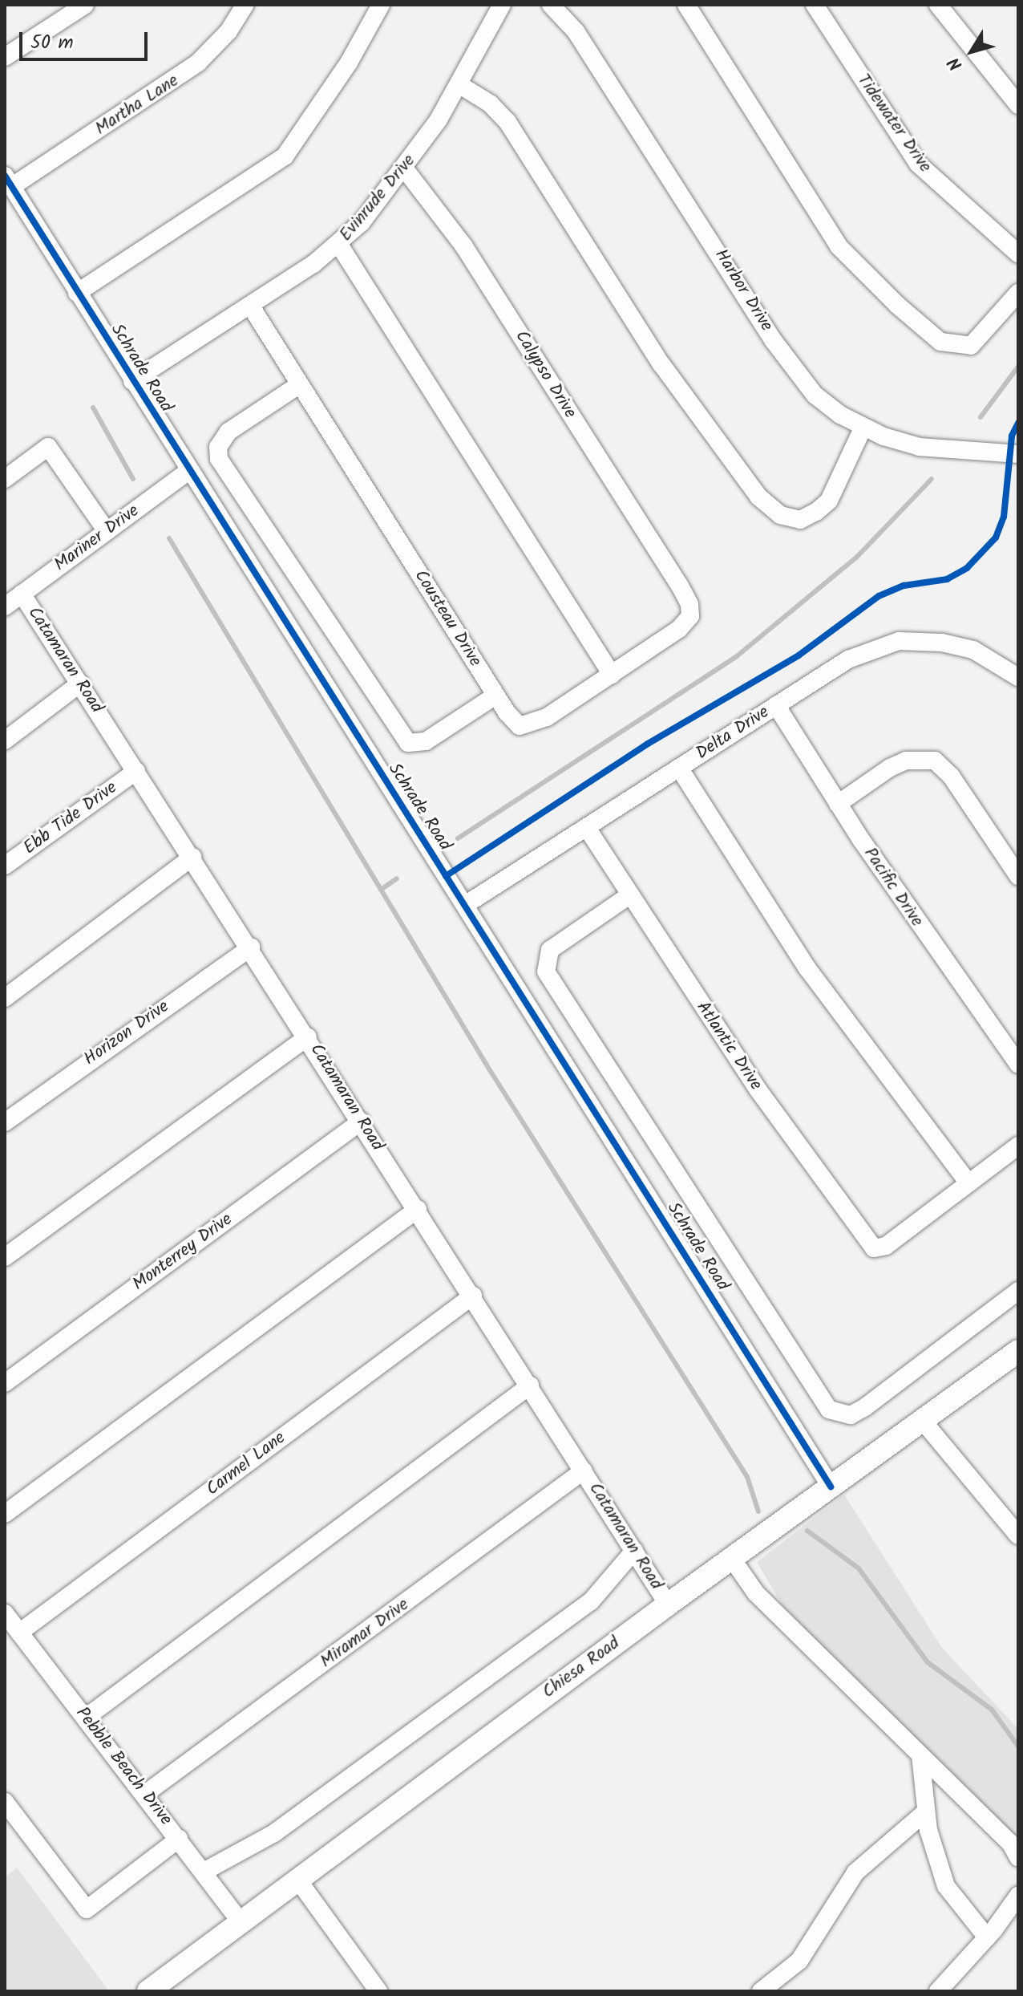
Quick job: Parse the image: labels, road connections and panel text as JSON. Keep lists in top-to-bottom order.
{
  "streets": {
    "main road": ["Chiesa Road"],
    "street": [
      "Martha Lane",
      "Tidewater Drive",
      "Evinrude Drive",
      "Harbor Drive",
      "Schrade Road",
      "Calypso Drive",
      "Mariner Drive",
      "Cousteau Drive",
      "Catamaran Road",
      "Delta Drive",
      "Ebb Tide Drive",
      "Pacific Drive",
      "Horizon Drive",
      "Atlantic Drive",
      "Monterrey Drive",
      "Carmel Lane",
      "Miramar Drive",
      "Pebble Beach Drive"
    ]
  },
  "crossings": [
    ["Martha Lane", "Schrade Road"],
    ["Evinrude Drive", "Schrade Road"],
    ["Evinrude Drive", "Calypso Drive"],
    ["Evinrude Drive", "Cousteau Drive"],
    ["Schrade Road", "Mariner Drive"],
    ["Schrade Road", "Delta Drive"],
    ["Schrade Road", "Chiesa Road"],
    ["Calypso Drive", "Cousteau Drive"],
    ["Mariner Drive", "Catamaran Road"],
    ["Catamaran Road", "Ebb Tide Drive"],
    ["Catamaran Road", "Horizon Drive"],
    ["Catamaran Road", "Monterrey Drive"],
    ["Catamaran Road", "Carmel Lane"],
    ["Catamaran Road", "Miramar Drive"],
    ["Catamaran Road", "Chiesa Road"],
    ["Delta Drive", "Pacific Drive"],
    ["Delta Drive", "Atlantic Drive"],
    ["Carmel Lane", "Pebble Beach Drive"],
    ["Miramar Drive", "Pebble Beach Drive"],
    ["Chiesa Road", "Pebble Beach Drive"]
  ],
  "scale_bar": "50 m",
  "north": "bottom left"
}
